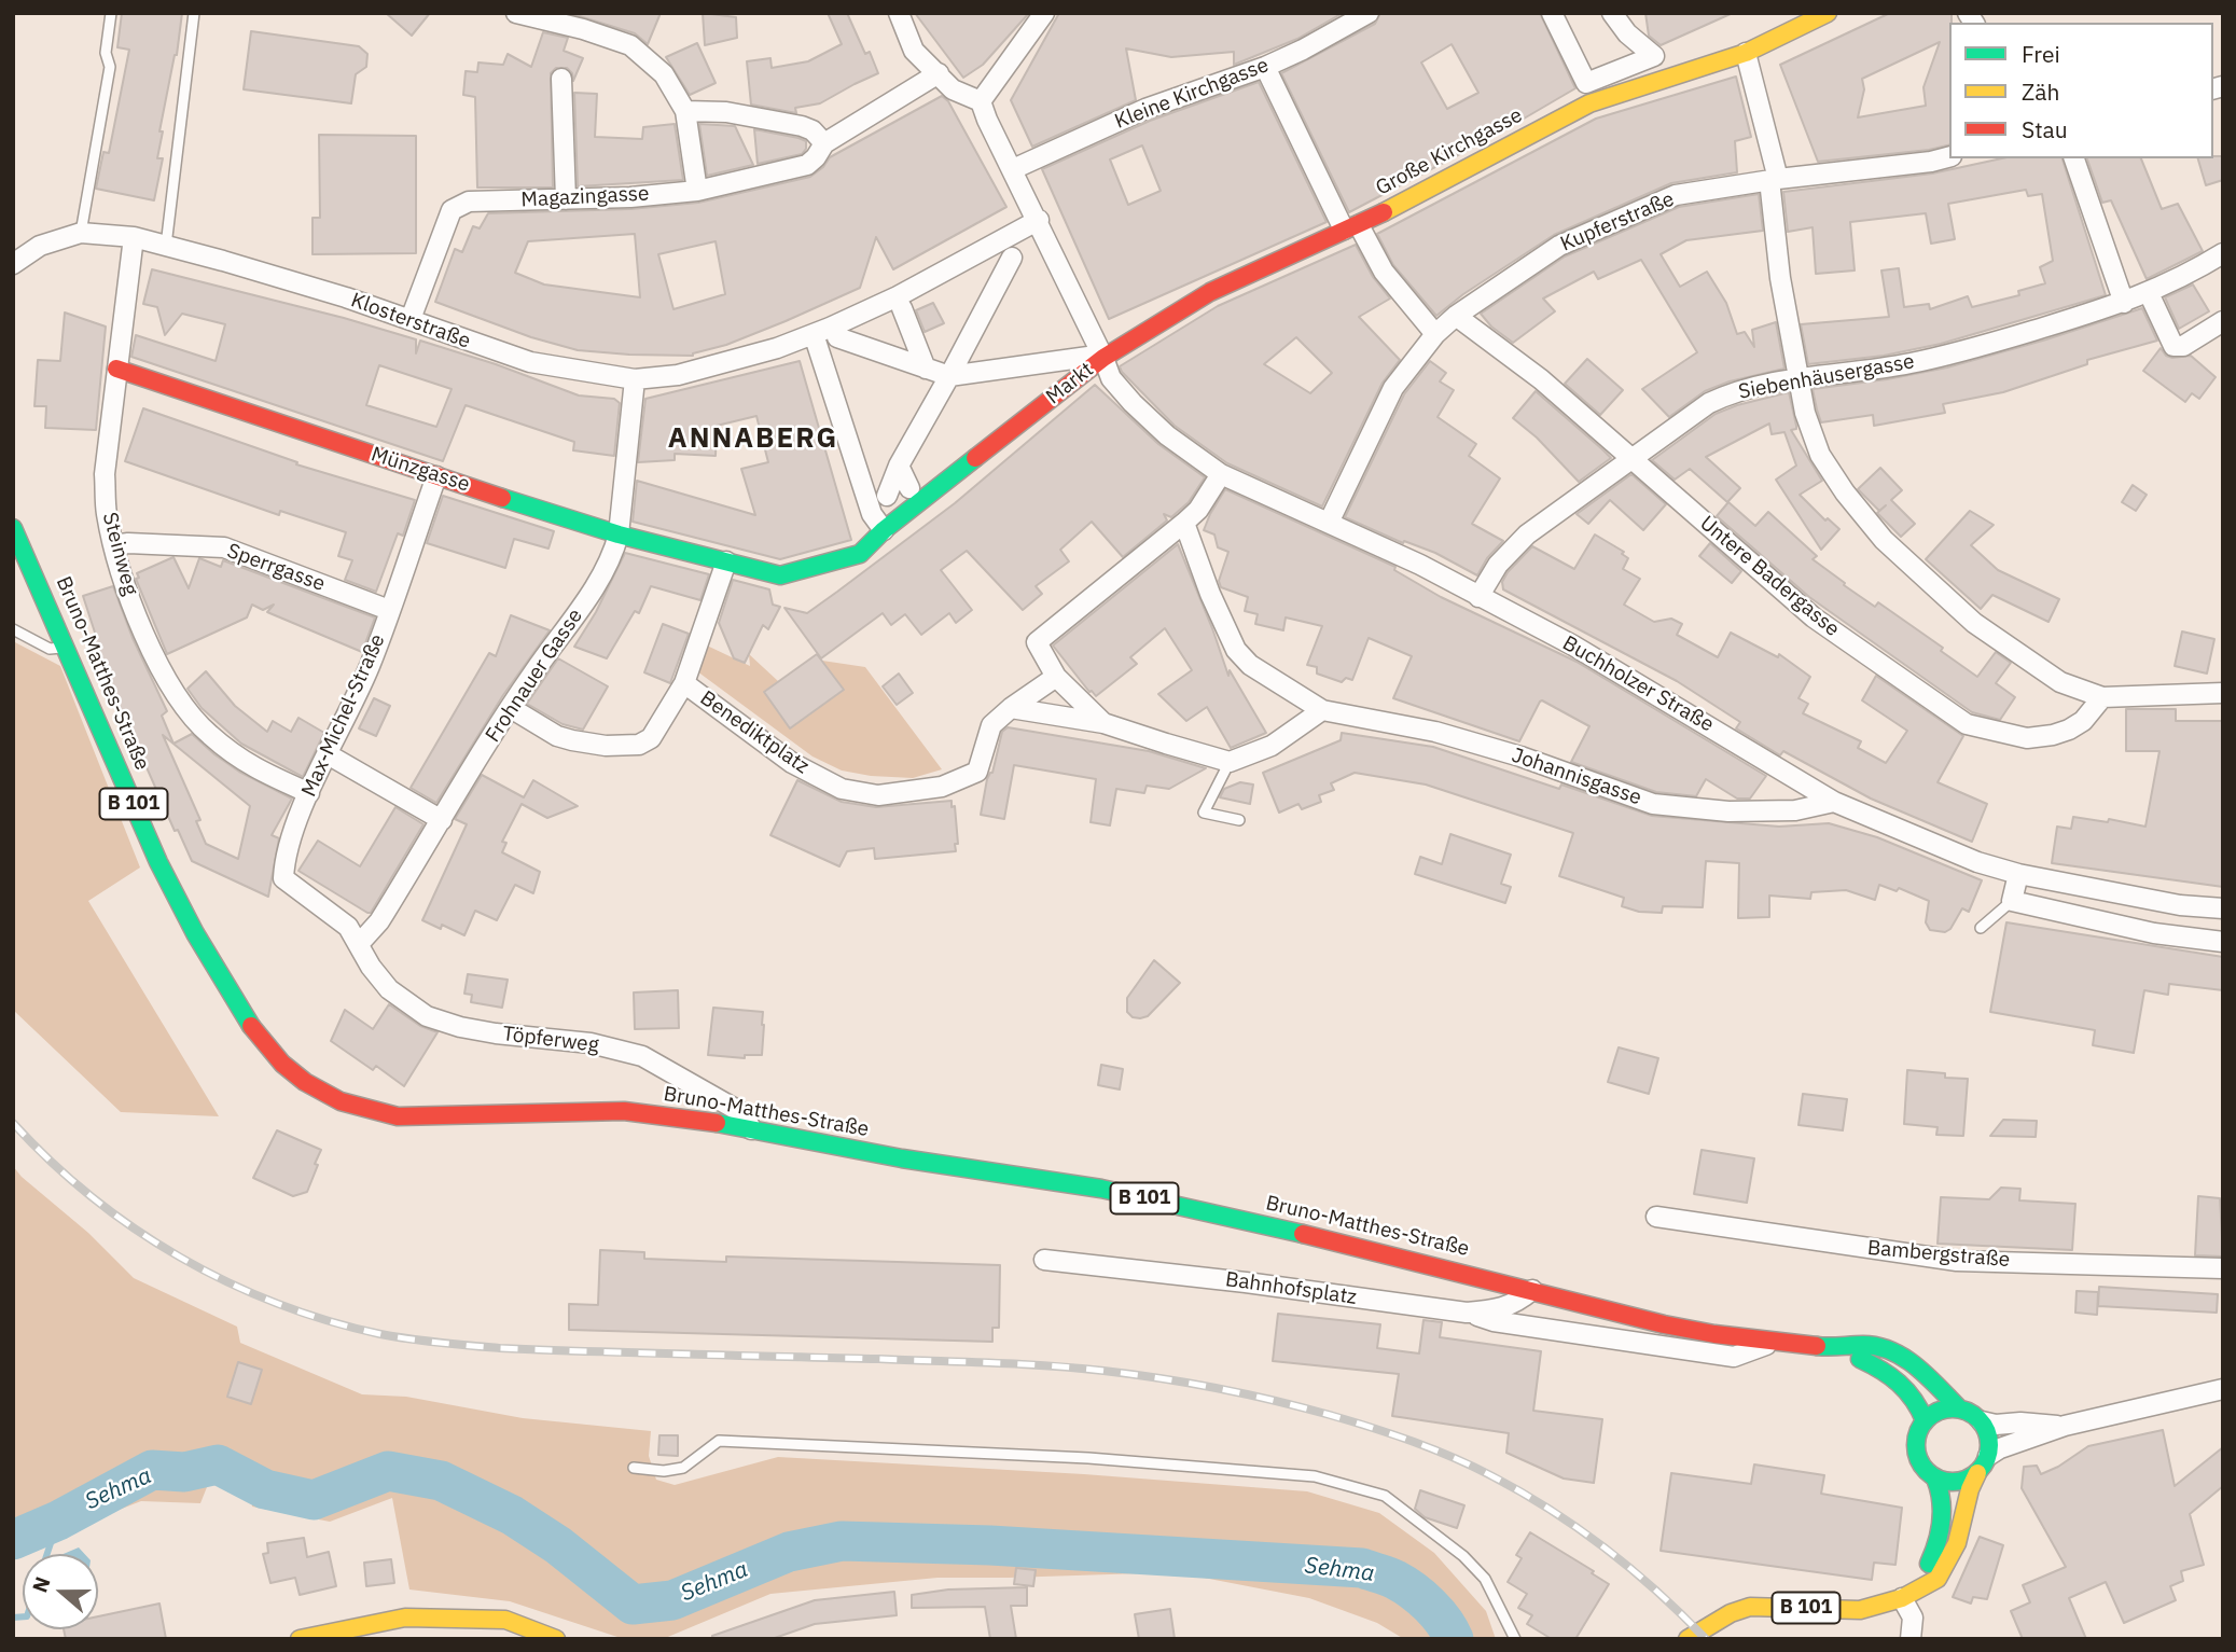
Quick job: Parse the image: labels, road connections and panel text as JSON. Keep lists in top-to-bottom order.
{
  "streets": {
    "main road": [
      "Große Kirchgasse",
      "Markt",
      "Münzgasse",
      "Bruno-Matthes-Straße",
      "B 101"
    ],
    "street": [
      "Kleine Kirchgasse",
      "Magazingasse",
      "Kupferstraße",
      "Klosterstraße",
      "Siebenhäusergasse",
      "Steinweg",
      "Sperrgasse",
      "Untere Badergasse",
      "Frohnauer Gasse",
      "Buchholzer Straße",
      "Max-Michel-Straße",
      "Benediktplatz",
      "Johannisgasse",
      "Töpferweg",
      "Bambergstraße",
      "Bahnhofsplatz"
    ]
  },
  "crossings": [
    ["Kleine Kirchgasse", "Markt"],
    ["Große Kirchgasse", "Markt"],
    ["Große Kirchgasse", "Buchholzer Straße"],
    ["Magazingasse", "Klosterstraße"],
    ["Kupferstraße", "Untere Badergasse"],
    ["Kupferstraße", "Buchholzer Straße"],
    ["Klosterstraße", "Steinweg"],
    ["Klosterstraße", "Frohnauer Gasse"],
    ["Siebenhäusergasse", "Untere Badergasse"],
    ["Siebenhäusergasse", "Buchholzer Straße"],
    ["Markt", "Münzgasse"],
    ["Markt", "Buchholzer Straße"],
    ["Münzgasse", "Steinweg"],
    ["Münzgasse", "Frohnauer Gasse"],
    ["Münzgasse", "Max-Michel-Straße"],
    ["Steinweg", "Sperrgasse"],
    ["Steinweg", "Max-Michel-Straße"],
    ["Sperrgasse", "Max-Michel-Straße"],
    ["Bruno-Matthes-Straße", "B 101"],
    ["Bruno-Matthes-Straße", "Töpferweg"],
    ["Bruno-Matthes-Straße", "Bahnhofsplatz"],
    ["Frohnauer Gasse", "Töpferweg"],
    ["Buchholzer Straße", "Johannisgasse"],
    ["Max-Michel-Straße", "Töpferweg"]
  ],
  "districts": ["ANNABERG"],
  "water": ["Sehma"],
  "legend": ["Frei", "Zäh", "Stau"],
  "north": "left"
}
